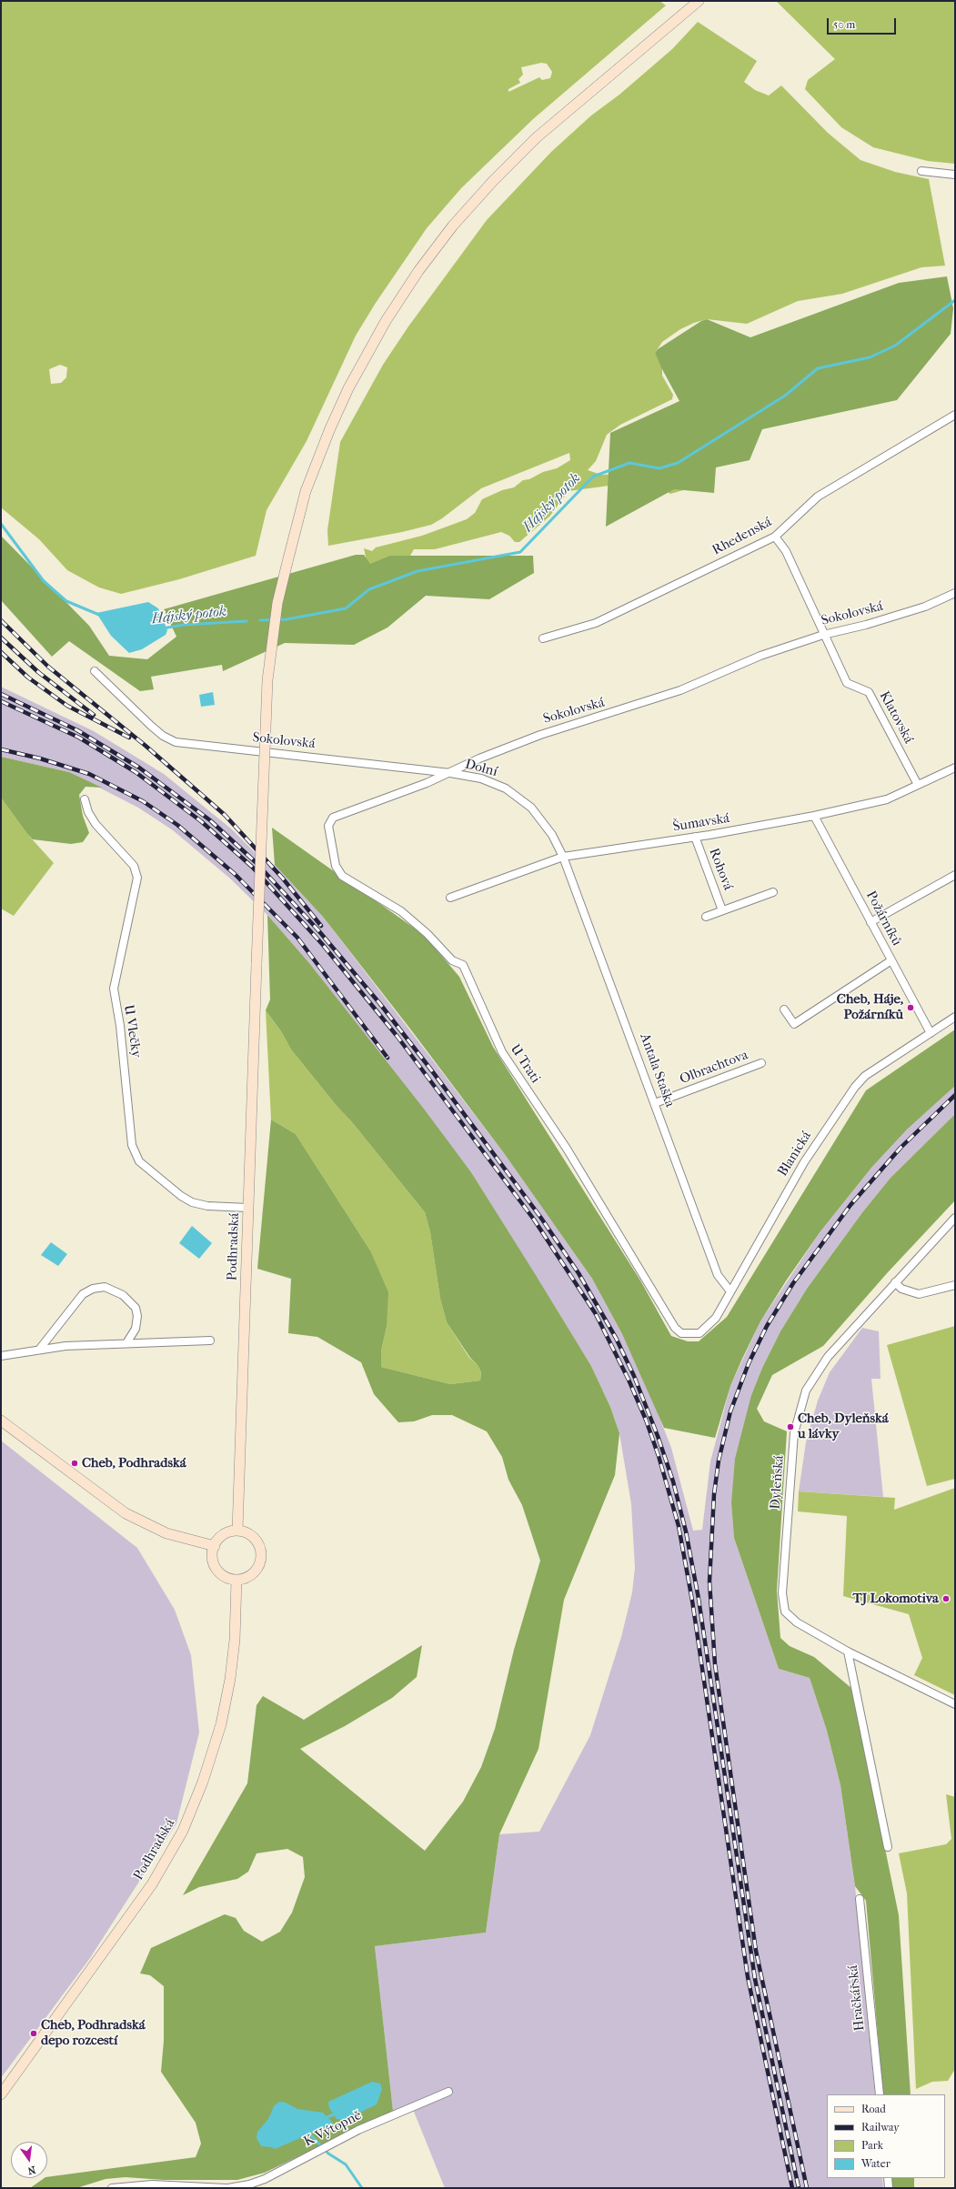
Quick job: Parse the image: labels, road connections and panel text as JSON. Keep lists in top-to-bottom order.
{
  "streets": {
    "main road": ["Podhradská"],
    "street": [
      "Rhedenská",
      "Sokolovská",
      "Klatovská",
      "Dolní",
      "Šumavská",
      "Rohová",
      "Požárníků",
      "U Vlečky",
      "U Trati",
      "Olbrachtova",
      "Antala Staška",
      "Blanická",
      "Dyleňská",
      "Hračkářská",
      "K Výtopně"
    ]
  },
  "crossings": [
    ["Rhedenská", "Klatovská"],
    ["Sokolovská", "Klatovská"],
    ["Sokolovská", "Dolní"],
    ["Klatovská", "Šumavská"],
    ["Dolní", "Šumavská"],
    ["Dolní", "U Trati"],
    ["Dolní", "Antala Staška"],
    ["Šumavská", "Rohová"],
    ["Šumavská", "Požárníků"],
    ["Šumavská", "Antala Staška"],
    ["Požárníků", "Blanická"],
    ["U Vlečky", "Podhradská"],
    ["U Trati", "Blanická"],
    ["Olbrachtova", "Antala Staška"],
    ["Antala Staška", "Blanická"]
  ],
  "water": ["Hájský potok"],
  "places": [
    "Cheb, Háje, Požárníků",
    "Cheb, Dyleňská u lávky",
    "Cheb, Podhradská",
    "TJ Lokomotiva",
    "Cheb, Podhradská depo rozcestí"
  ],
  "legend": [
    "Road",
    "Railway",
    "Park",
    "Water"
  ],
  "scale_bar": "50 m",
  "north": "bottom"
}
